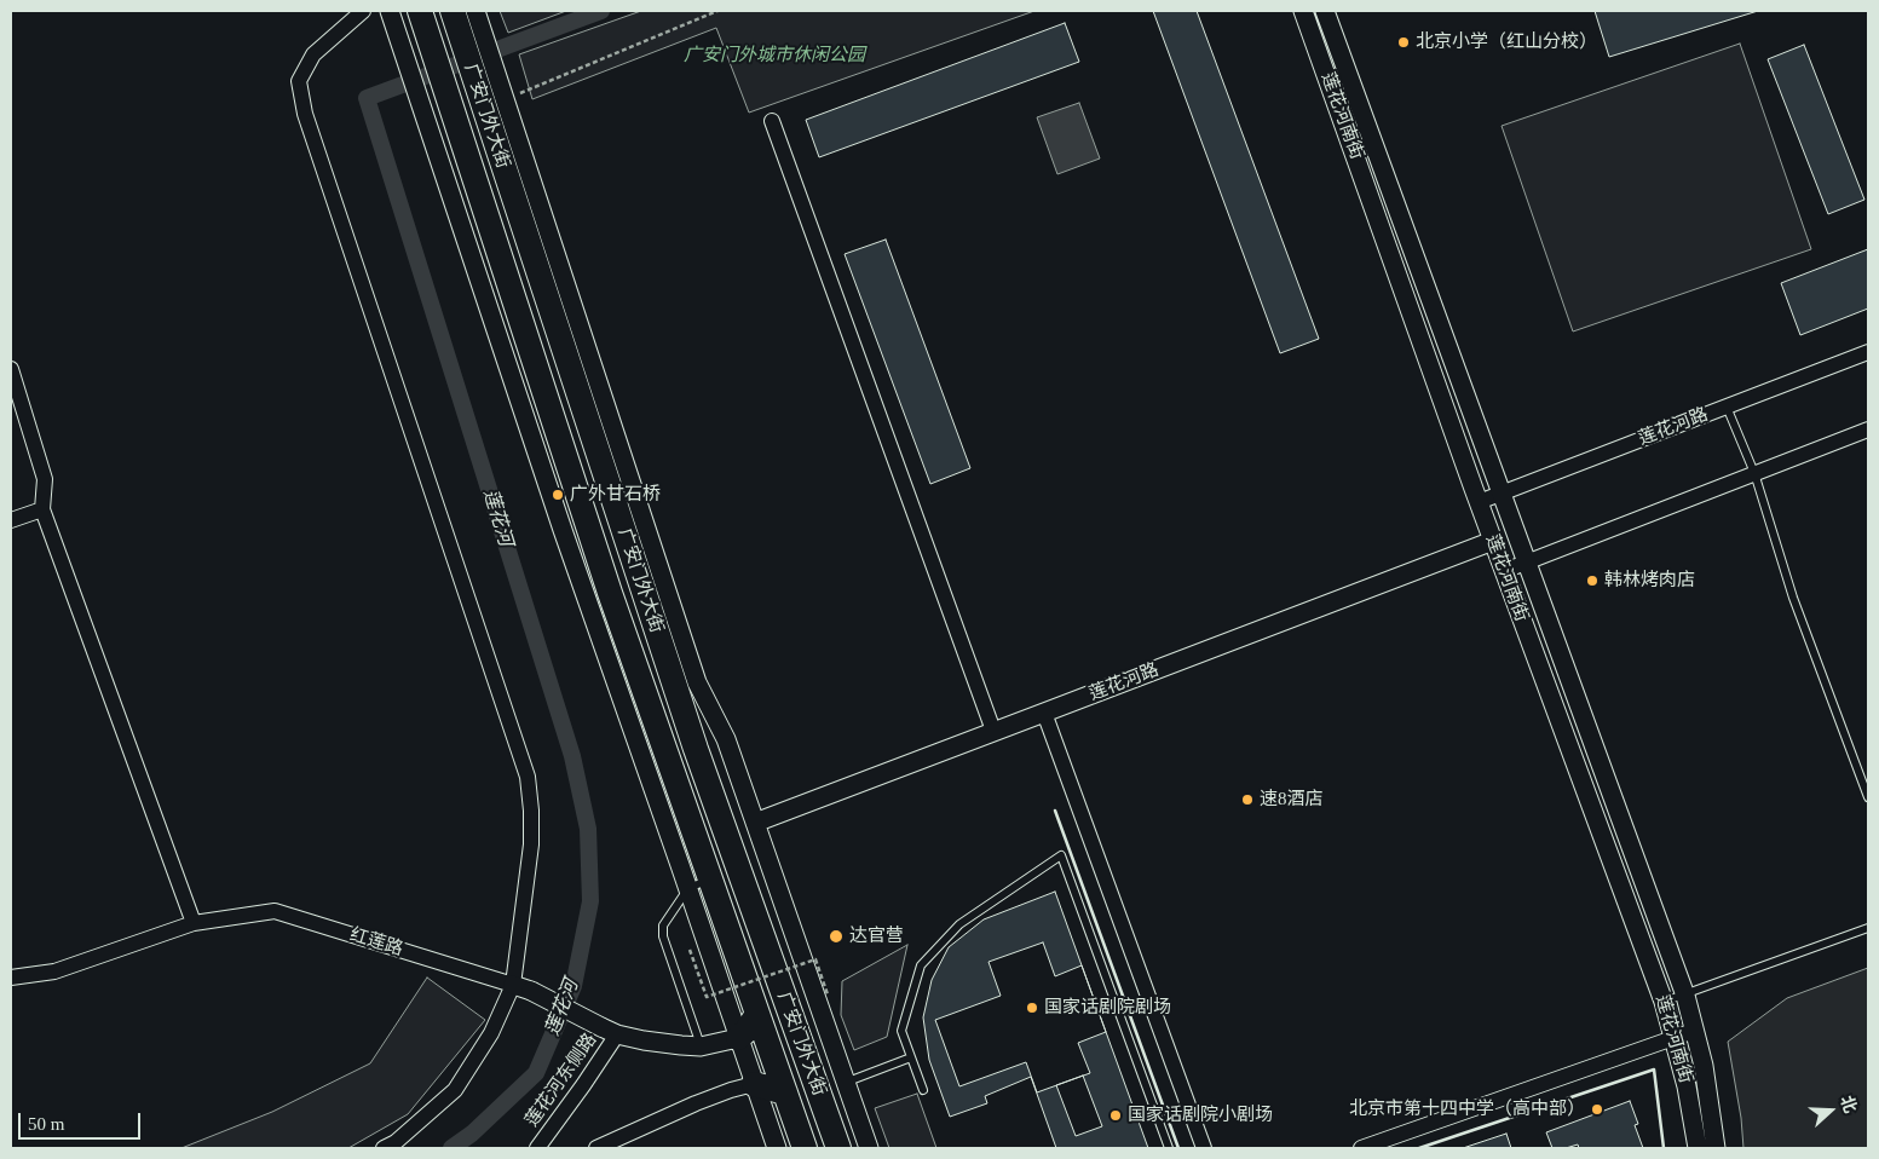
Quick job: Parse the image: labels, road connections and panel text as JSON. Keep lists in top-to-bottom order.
{
  "streets": {
    "highway": ["广安门外大街"],
    "street": [
      "莲花河南街",
      "莲花河路",
      "红莲路",
      "莲花河东侧路"
    ]
  },
  "crossings": [
    ["广安门外大街", "莲花河路"],
    ["广安门外大街", "红莲路"],
    ["莲花河南街", "莲花河路"],
    ["红莲路", "莲花河东侧路"]
  ],
  "water": ["莲花河"],
  "parks": ["广安门外城市休闲公园"],
  "places": [
    "北京小学（红山分校）",
    "广外甘石桥",
    "韩林烤肉店",
    "速8酒店",
    "达官营",
    "国家话剧院剧场",
    "北京市第十四中学（高中部）",
    "国家话剧院小剧场"
  ],
  "scale_bar": "50 m",
  "north": "right"
}
